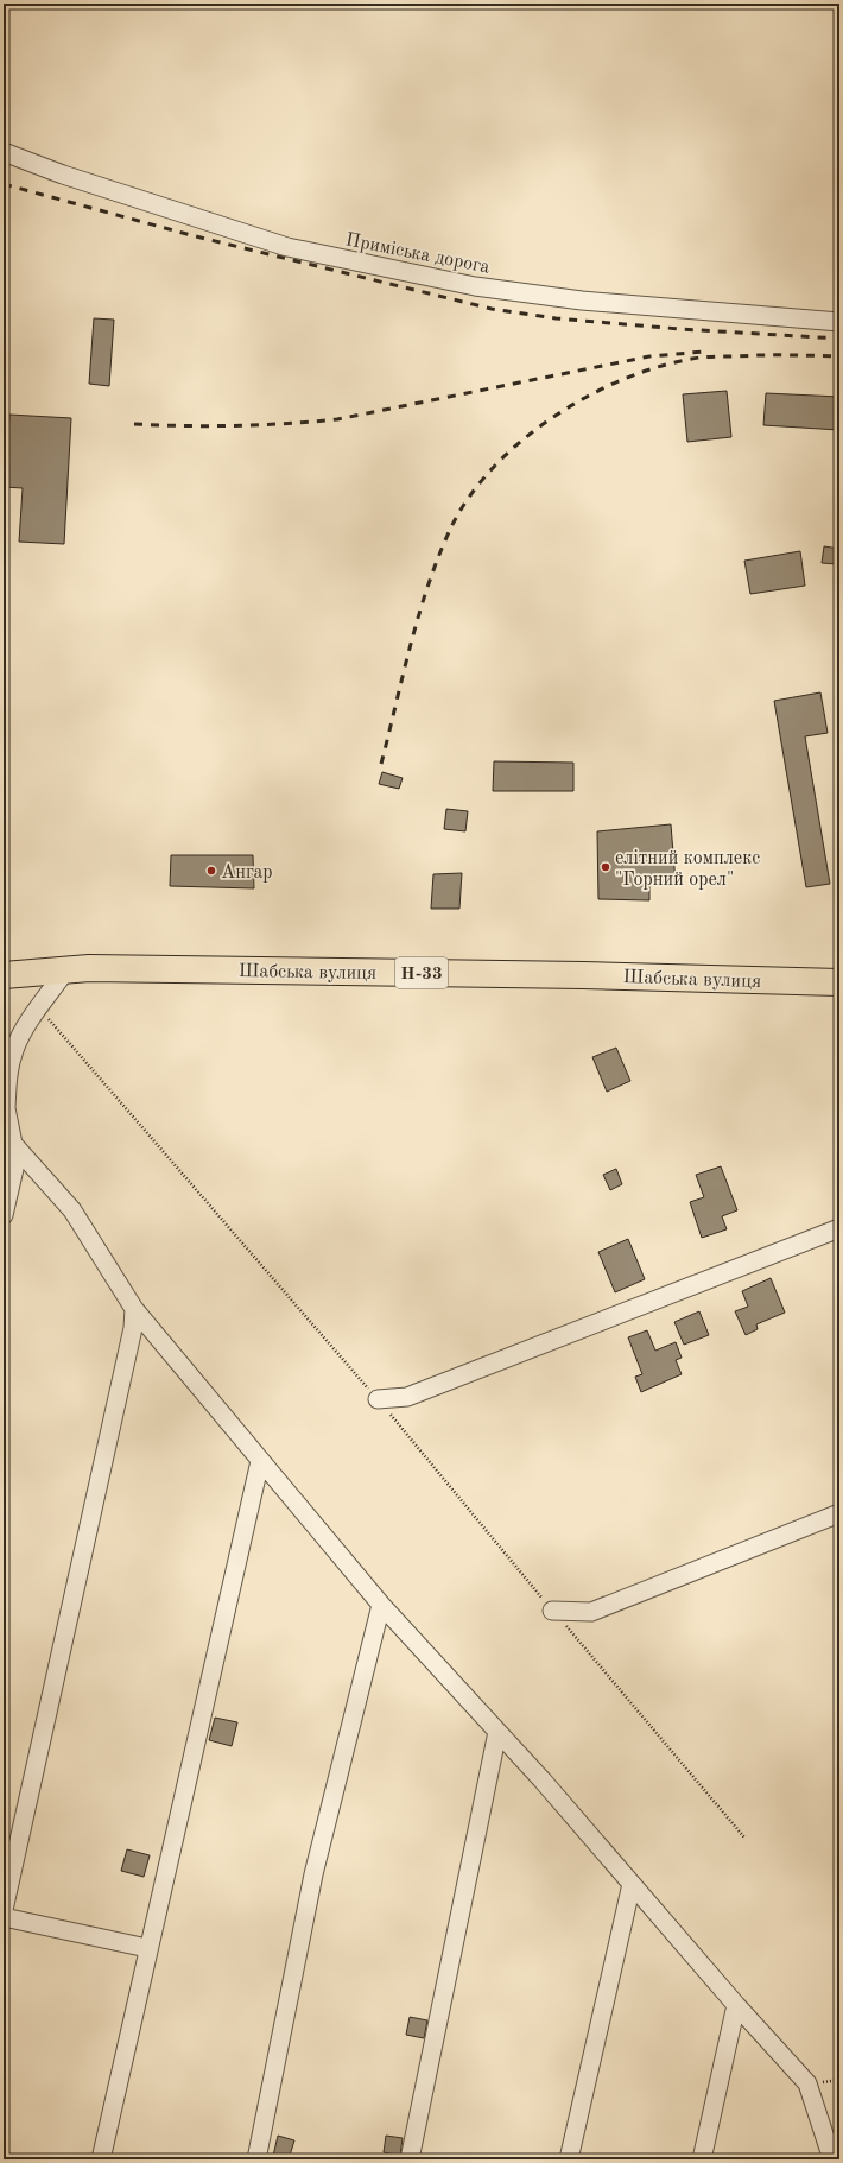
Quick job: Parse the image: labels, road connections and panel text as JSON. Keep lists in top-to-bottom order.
{
  "streets": {
    "main road": ["Шабська вулиця", "Н-33"],
    "street": ["Приміська дорога"]
  },
  "places": ["елітний комплекс \"Горний орел\"", "Ангар"]
}
